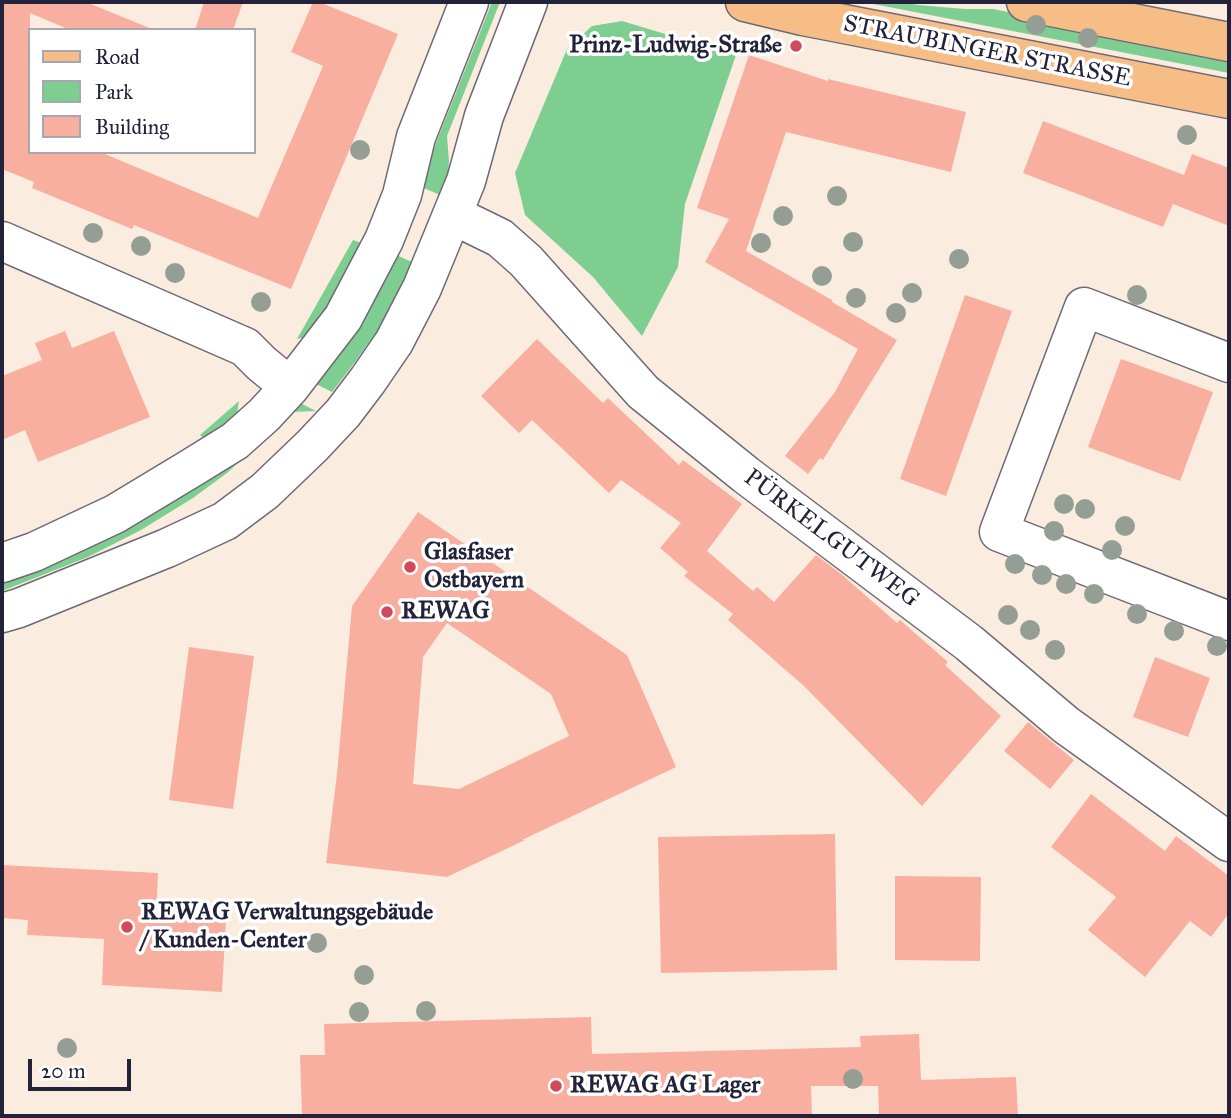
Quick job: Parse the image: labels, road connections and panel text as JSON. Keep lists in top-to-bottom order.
{
  "streets": {
    "main road": ["STRAUBINGER STRASSE"],
    "street": ["PÜRKELGUTWEG"]
  },
  "places": [
    "Prinz-Ludwig-Straße",
    "Glasfaser Ostbayern",
    "REWAG",
    "REWAG Verwaltungsgebäude / Kunden-Center",
    "REWAG AG Lager"
  ],
  "legend": ["Road", "Park", "Building"],
  "scale_bar": "20 m"
}
